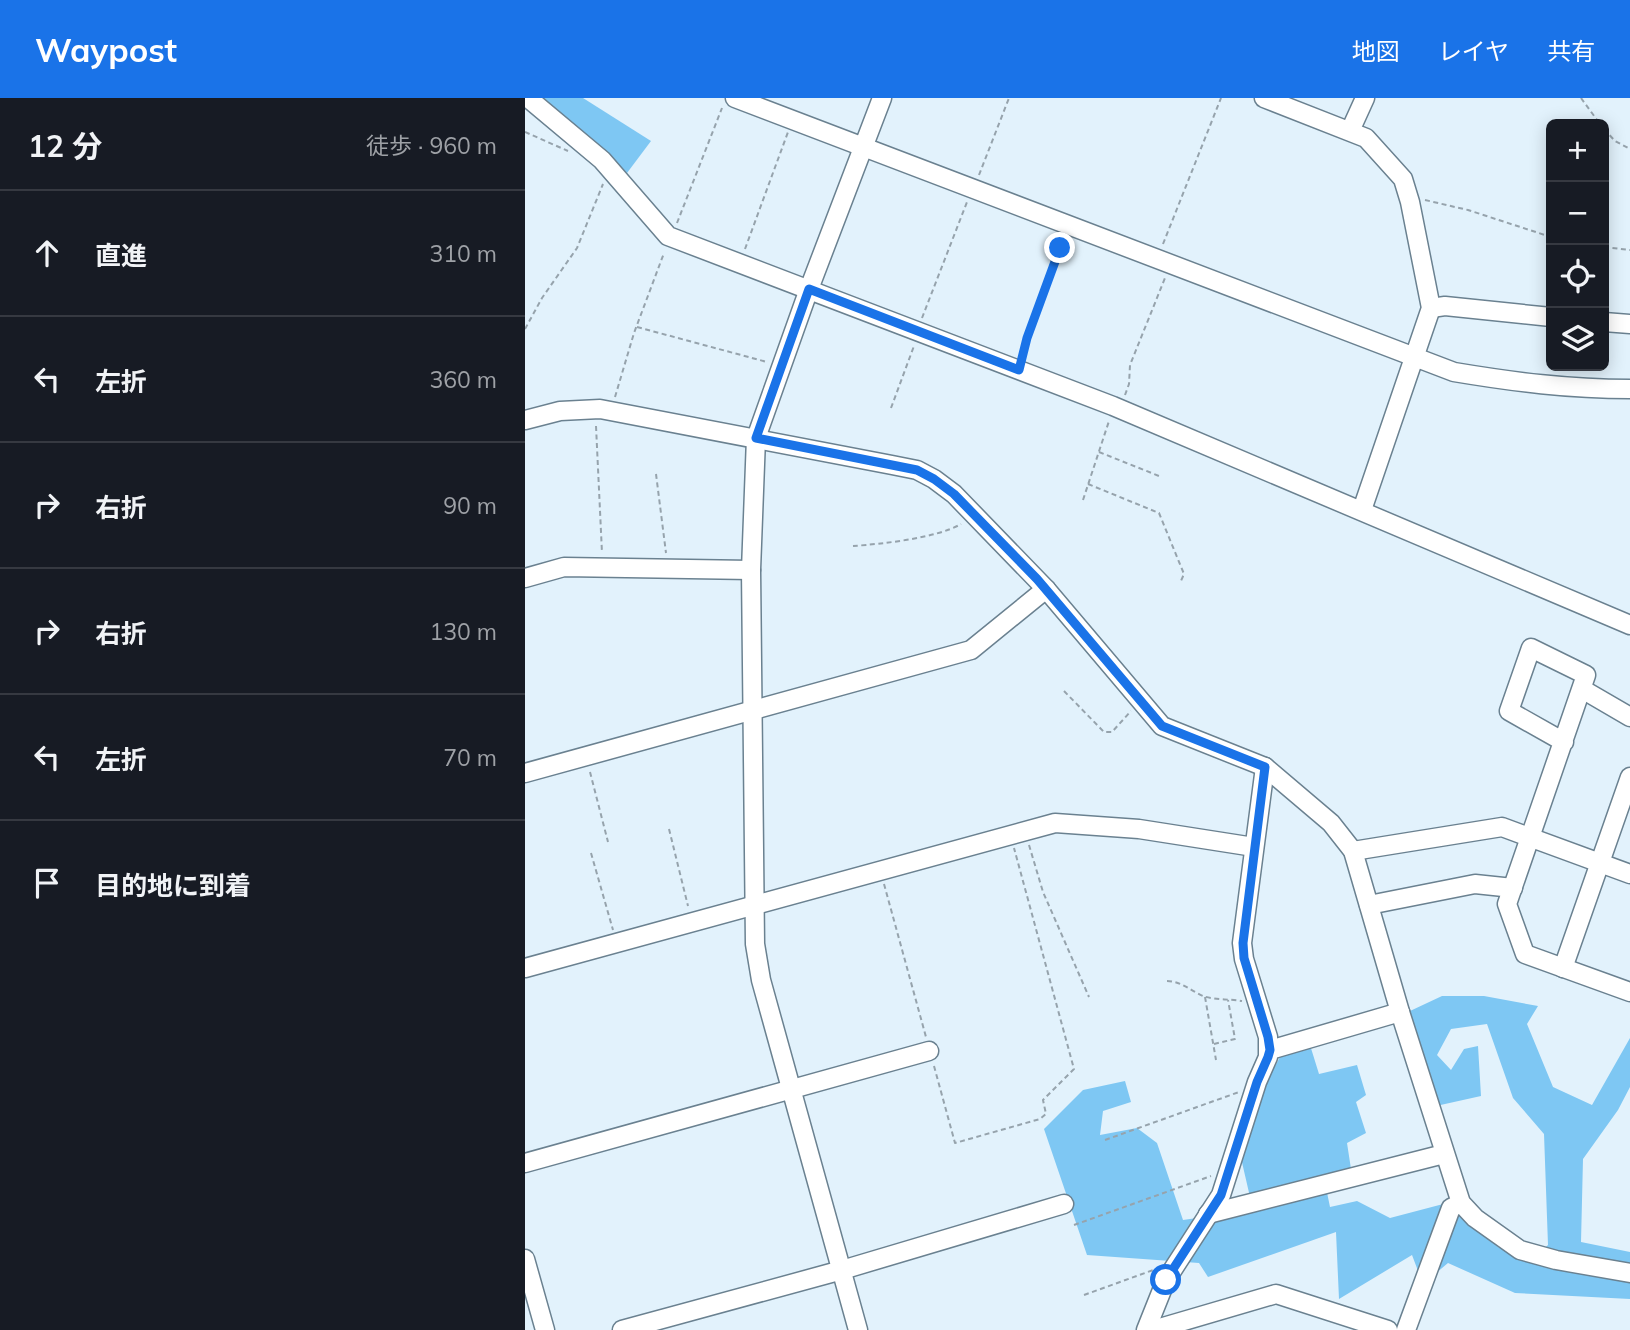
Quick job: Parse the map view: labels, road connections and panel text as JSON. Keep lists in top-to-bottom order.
{
  "page": {
    "header": "Waypost",
    "nav": ["地図", "レイヤ", "共有"],
    "heading": ["12 分", "徒歩 · 960 m"],
    "map_buttons": ["+", "−"],
    "list": [
      ["直進", "310 m"],
      ["左折", "360 m"],
      ["右折", "90 m"],
      ["右折", "130 m"],
      ["左折", "70 m"],
      "目的地に到着"
    ]
  }
}
